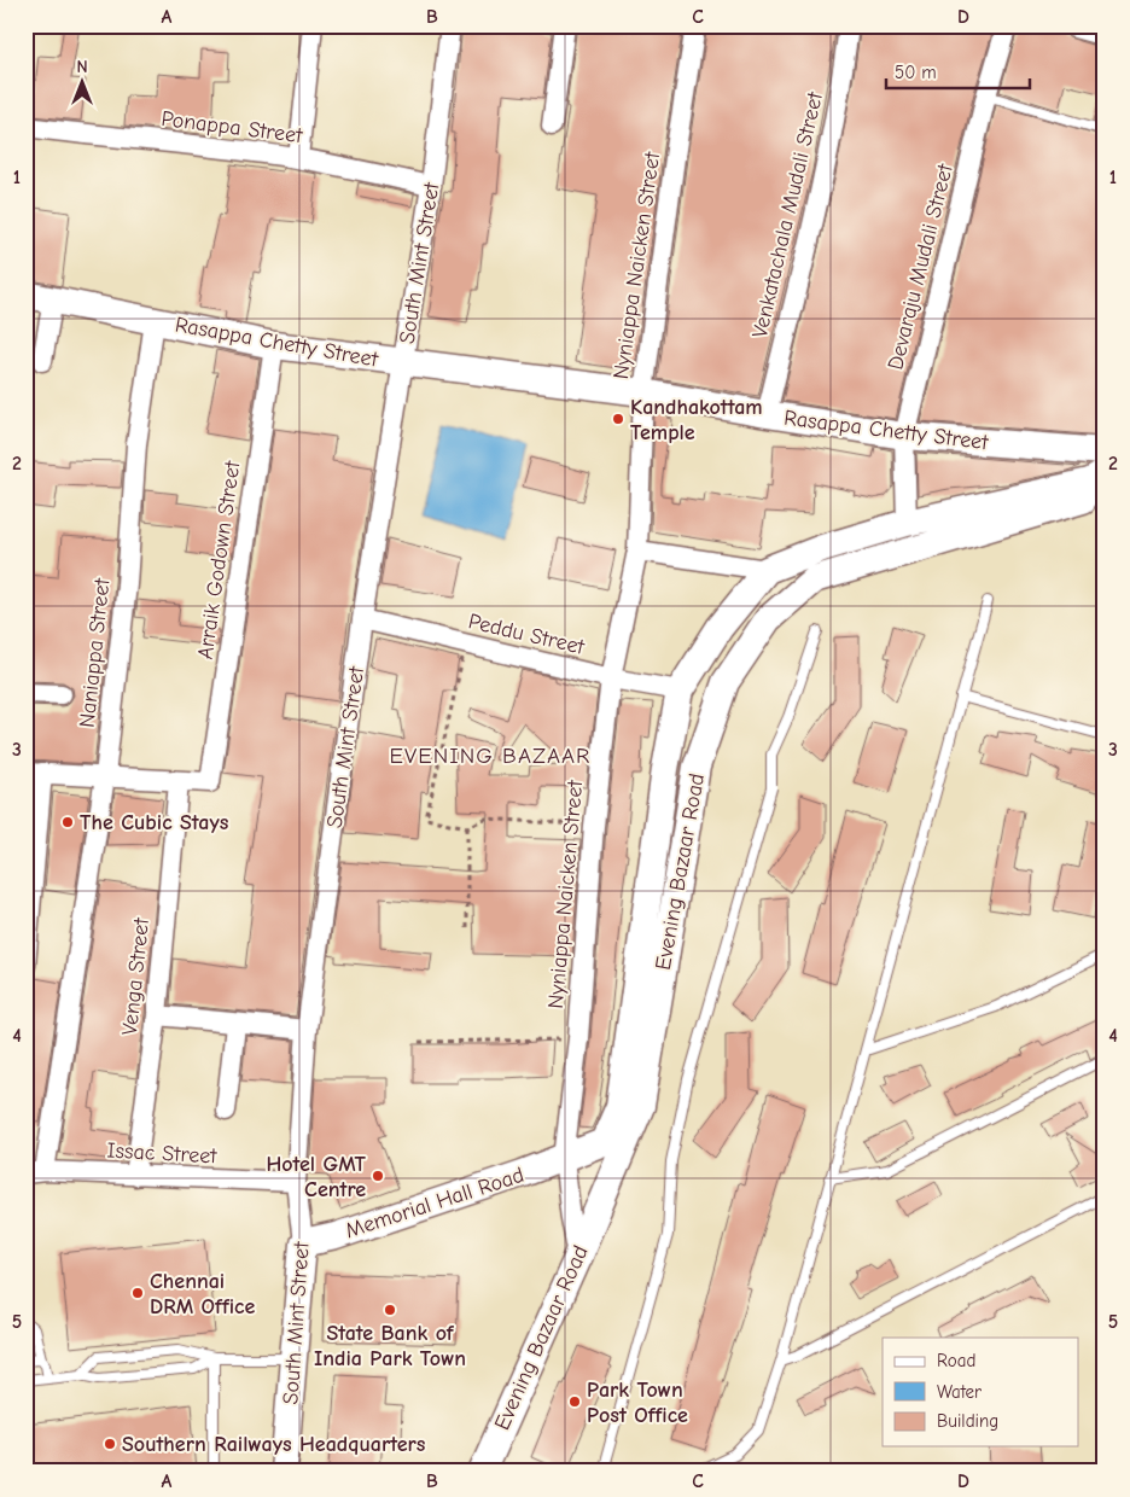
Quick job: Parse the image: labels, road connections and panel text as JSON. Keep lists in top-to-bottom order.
{
  "streets": {
    "main road": [
      "South Mint Street",
      "Rasappa Chetty Street",
      "Evening Bazaar Road",
      "Memorial Hall Road"
    ],
    "street": [
      "Ponappa Street",
      "Venkatachala Mudali Street",
      "Nyniappa Naicken Street",
      "Devaraju Mudali Street",
      "Arraik Godown Street",
      "Peddu Street",
      "Naniappa Street",
      "Venga Street",
      "Issac Street"
    ]
  },
  "crossings": [
    ["Ponappa Street", "South Mint Street"],
    ["Venkatachala Mudali Street", "Rasappa Chetty Street"],
    ["South Mint Street", "Rasappa Chetty Street"],
    ["South Mint Street", "Peddu Street"],
    ["South Mint Street", "Issac Street"],
    ["South Mint Street", "Memorial Hall Road"],
    ["Nyniappa Naicken Street", "Rasappa Chetty Street"],
    ["Nyniappa Naicken Street", "Peddu Street"],
    ["Nyniappa Naicken Street", "Memorial Hall Road"],
    ["Devaraju Mudali Street", "Rasappa Chetty Street"],
    ["Rasappa Chetty Street", "Arraik Godown Street"],
    ["Rasappa Chetty Street", "Naniappa Street"],
    ["Arraik Godown Street", "Venga Street"],
    ["Peddu Street", "Evening Bazaar Road"],
    ["Naniappa Street", "Issac Street"],
    ["Evening Bazaar Road", "Memorial Hall Road"],
    ["Venga Street", "Issac Street"]
  ],
  "districts": ["EVENING BAZAAR"],
  "places": [
    "Kandhakottam Temple",
    "The Cubic Stays",
    "Hotel GMT Centre",
    "Chennai DRM Office",
    "State Bank of India Park Town",
    "Park Town Post Office",
    "Southern Railways Headquarters"
  ],
  "legend": ["Road", "Water", "Building"],
  "scale_bar": "50 m",
  "north": "top",
  "grid": {
    "columns": [
      "A",
      "B",
      "C",
      "D"
    ],
    "rows": [
      "1",
      "2",
      "3",
      "4",
      "5"
    ]
  }
}
